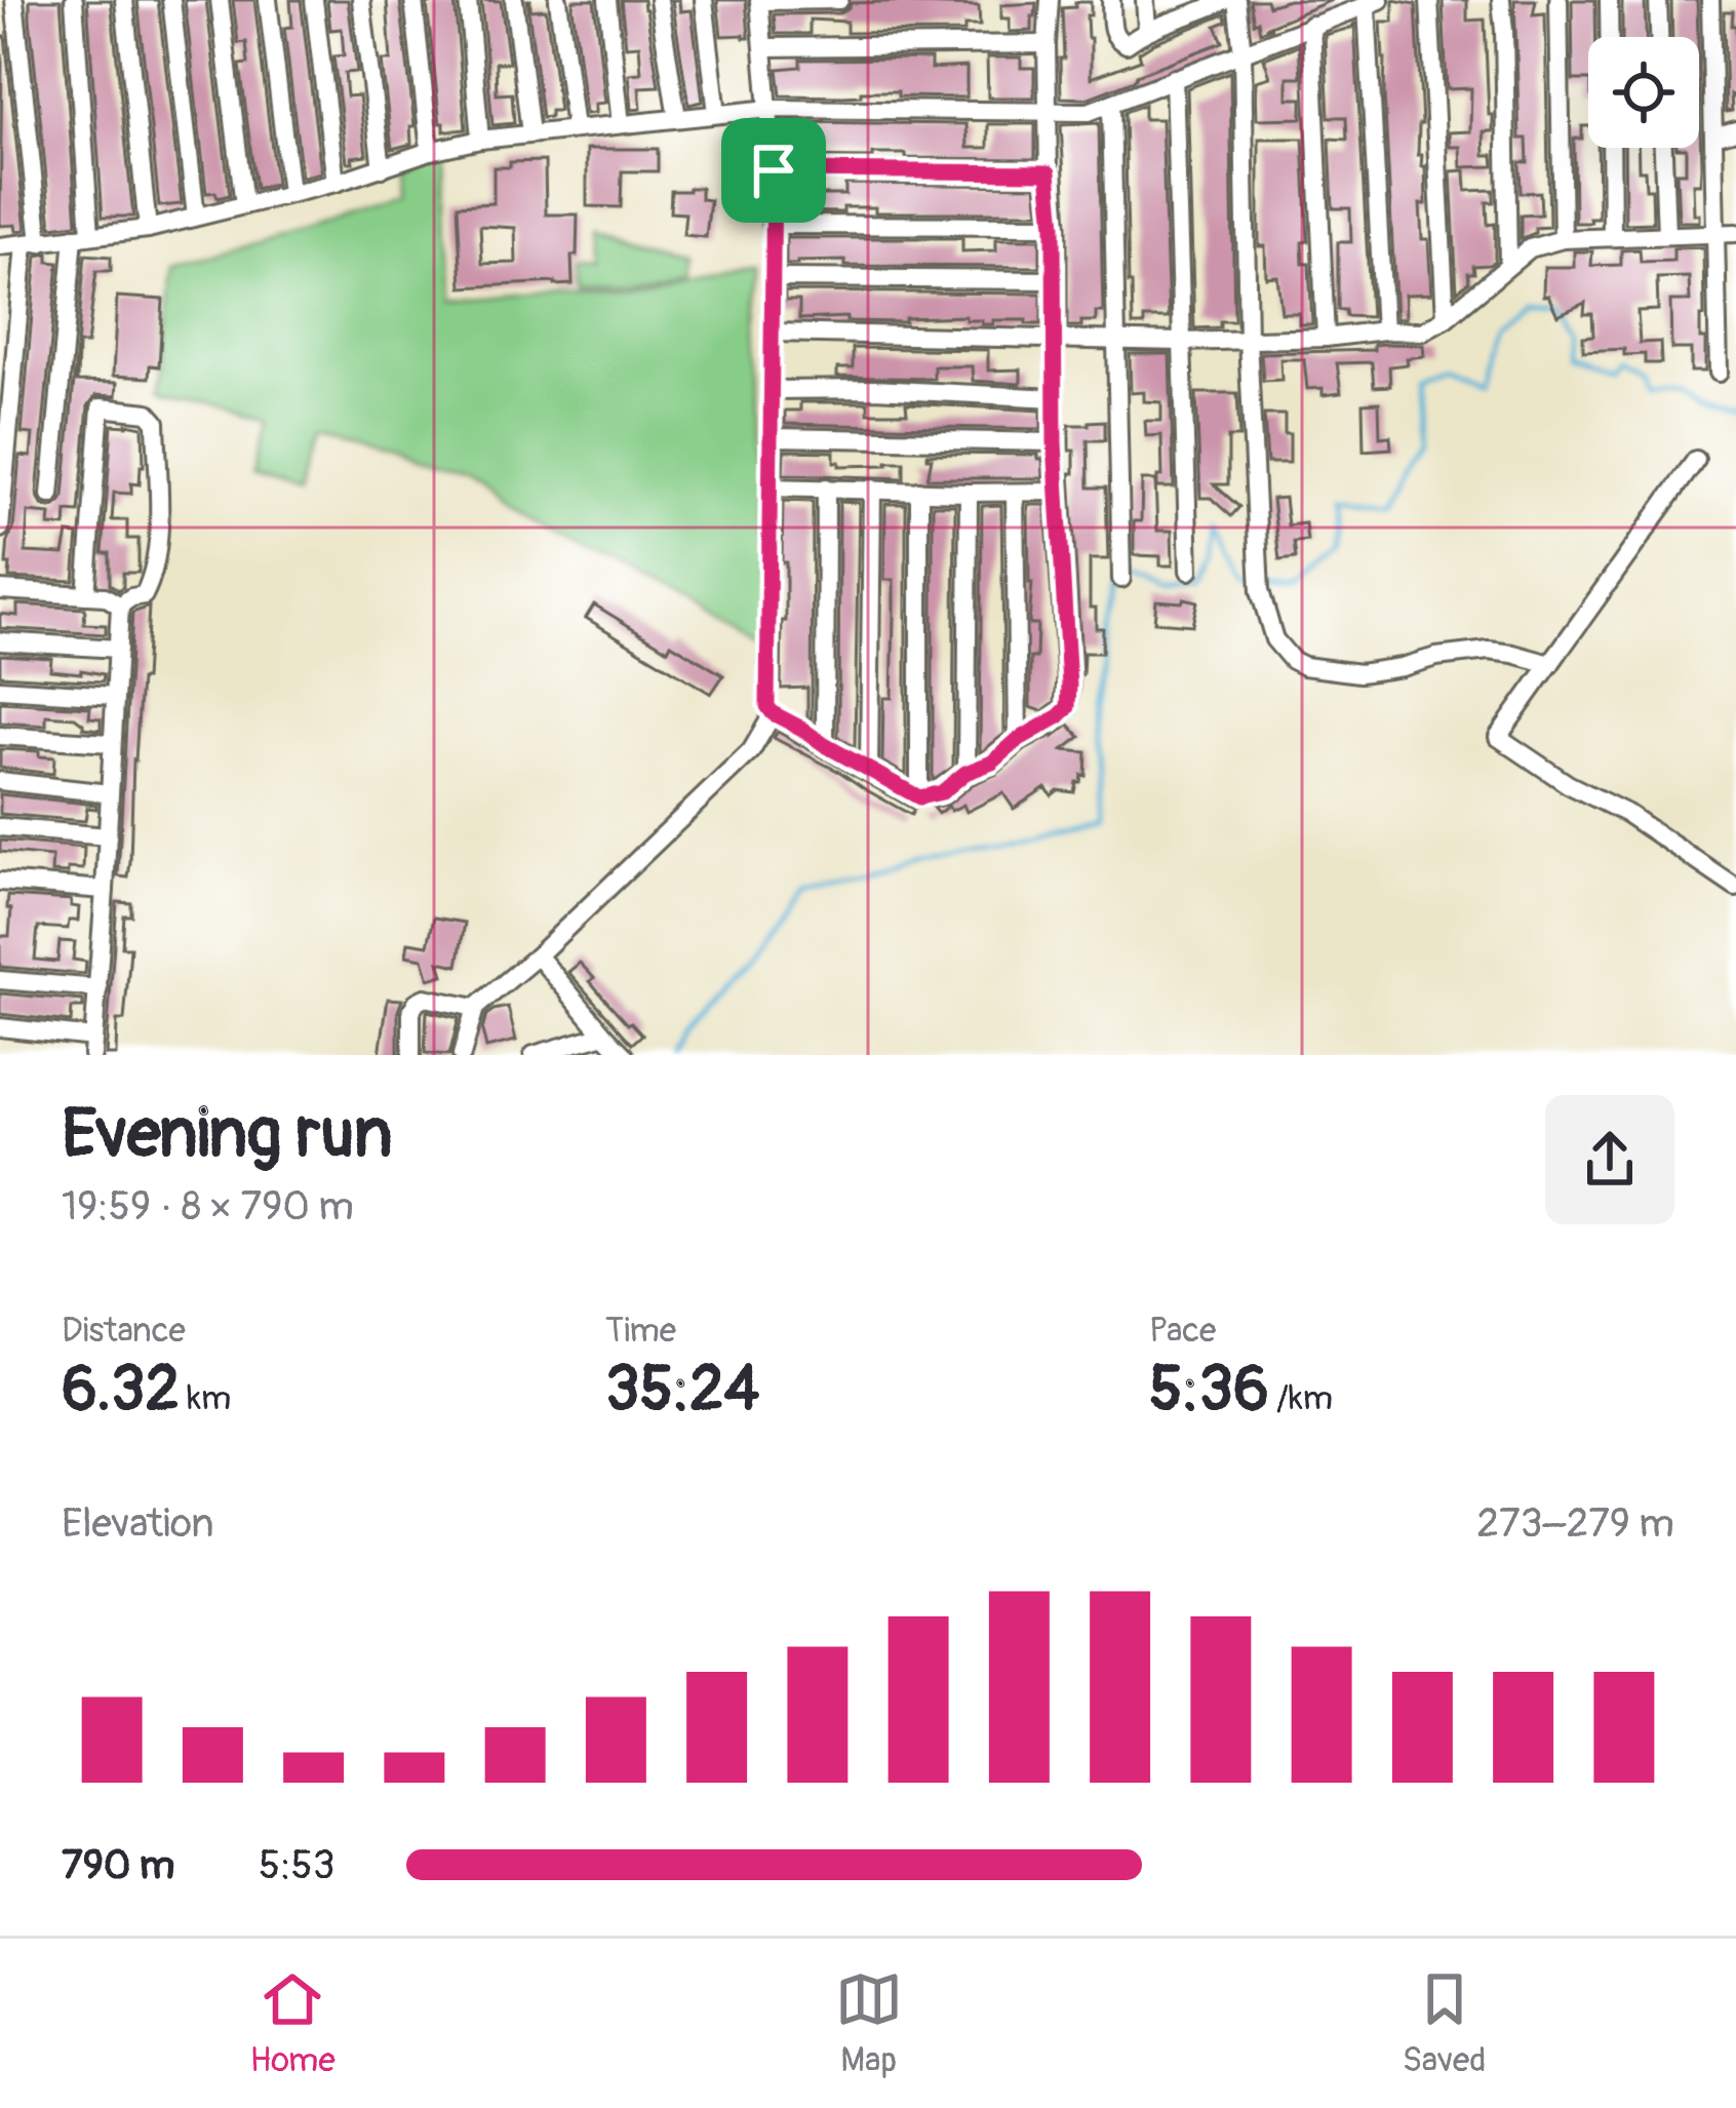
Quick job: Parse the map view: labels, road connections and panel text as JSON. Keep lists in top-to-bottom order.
{
  "page": {
    "heading": ["Evening run", "19:59 · 8 × 790 m"],
    "stats": [
      ["Distance", "6.32 km"],
      ["Time", "35:24"],
      ["Pace", "5:36 /km"]
    ],
    "chart": ["Elevation", "273–279 m"],
    "list": [
      {
        "name": "790 m",
        "note": "5:53"
      }
    ],
    "tabs": ["Home", "Map", "Saved"]
  }
}
